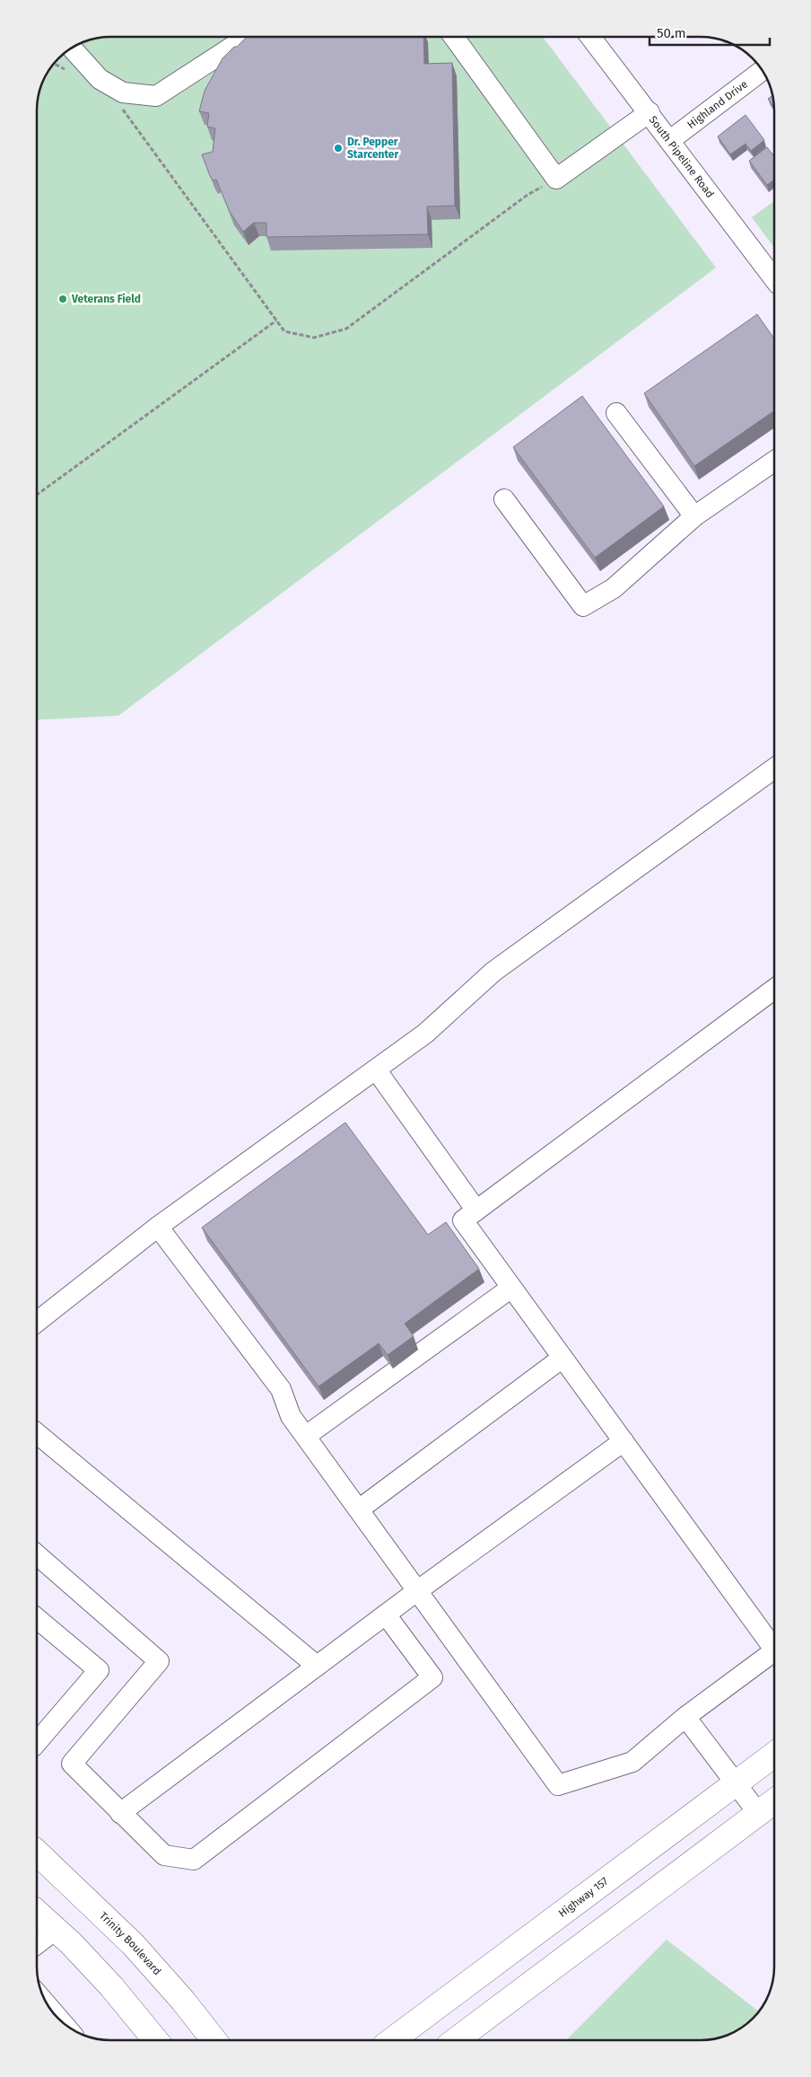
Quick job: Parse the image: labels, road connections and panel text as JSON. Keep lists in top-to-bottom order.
{
  "streets": {
    "main road": ["Highway 157", "Trinity Boulevard"],
    "street": ["Highland Drive", "South Pipeline Road"]
  },
  "crossings": [
    ["Highland Drive", "South Pipeline Road"]
  ],
  "places": ["Dr. Pepper Starcenter", "Veterans Field"],
  "scale_bar": "50 m"
}
